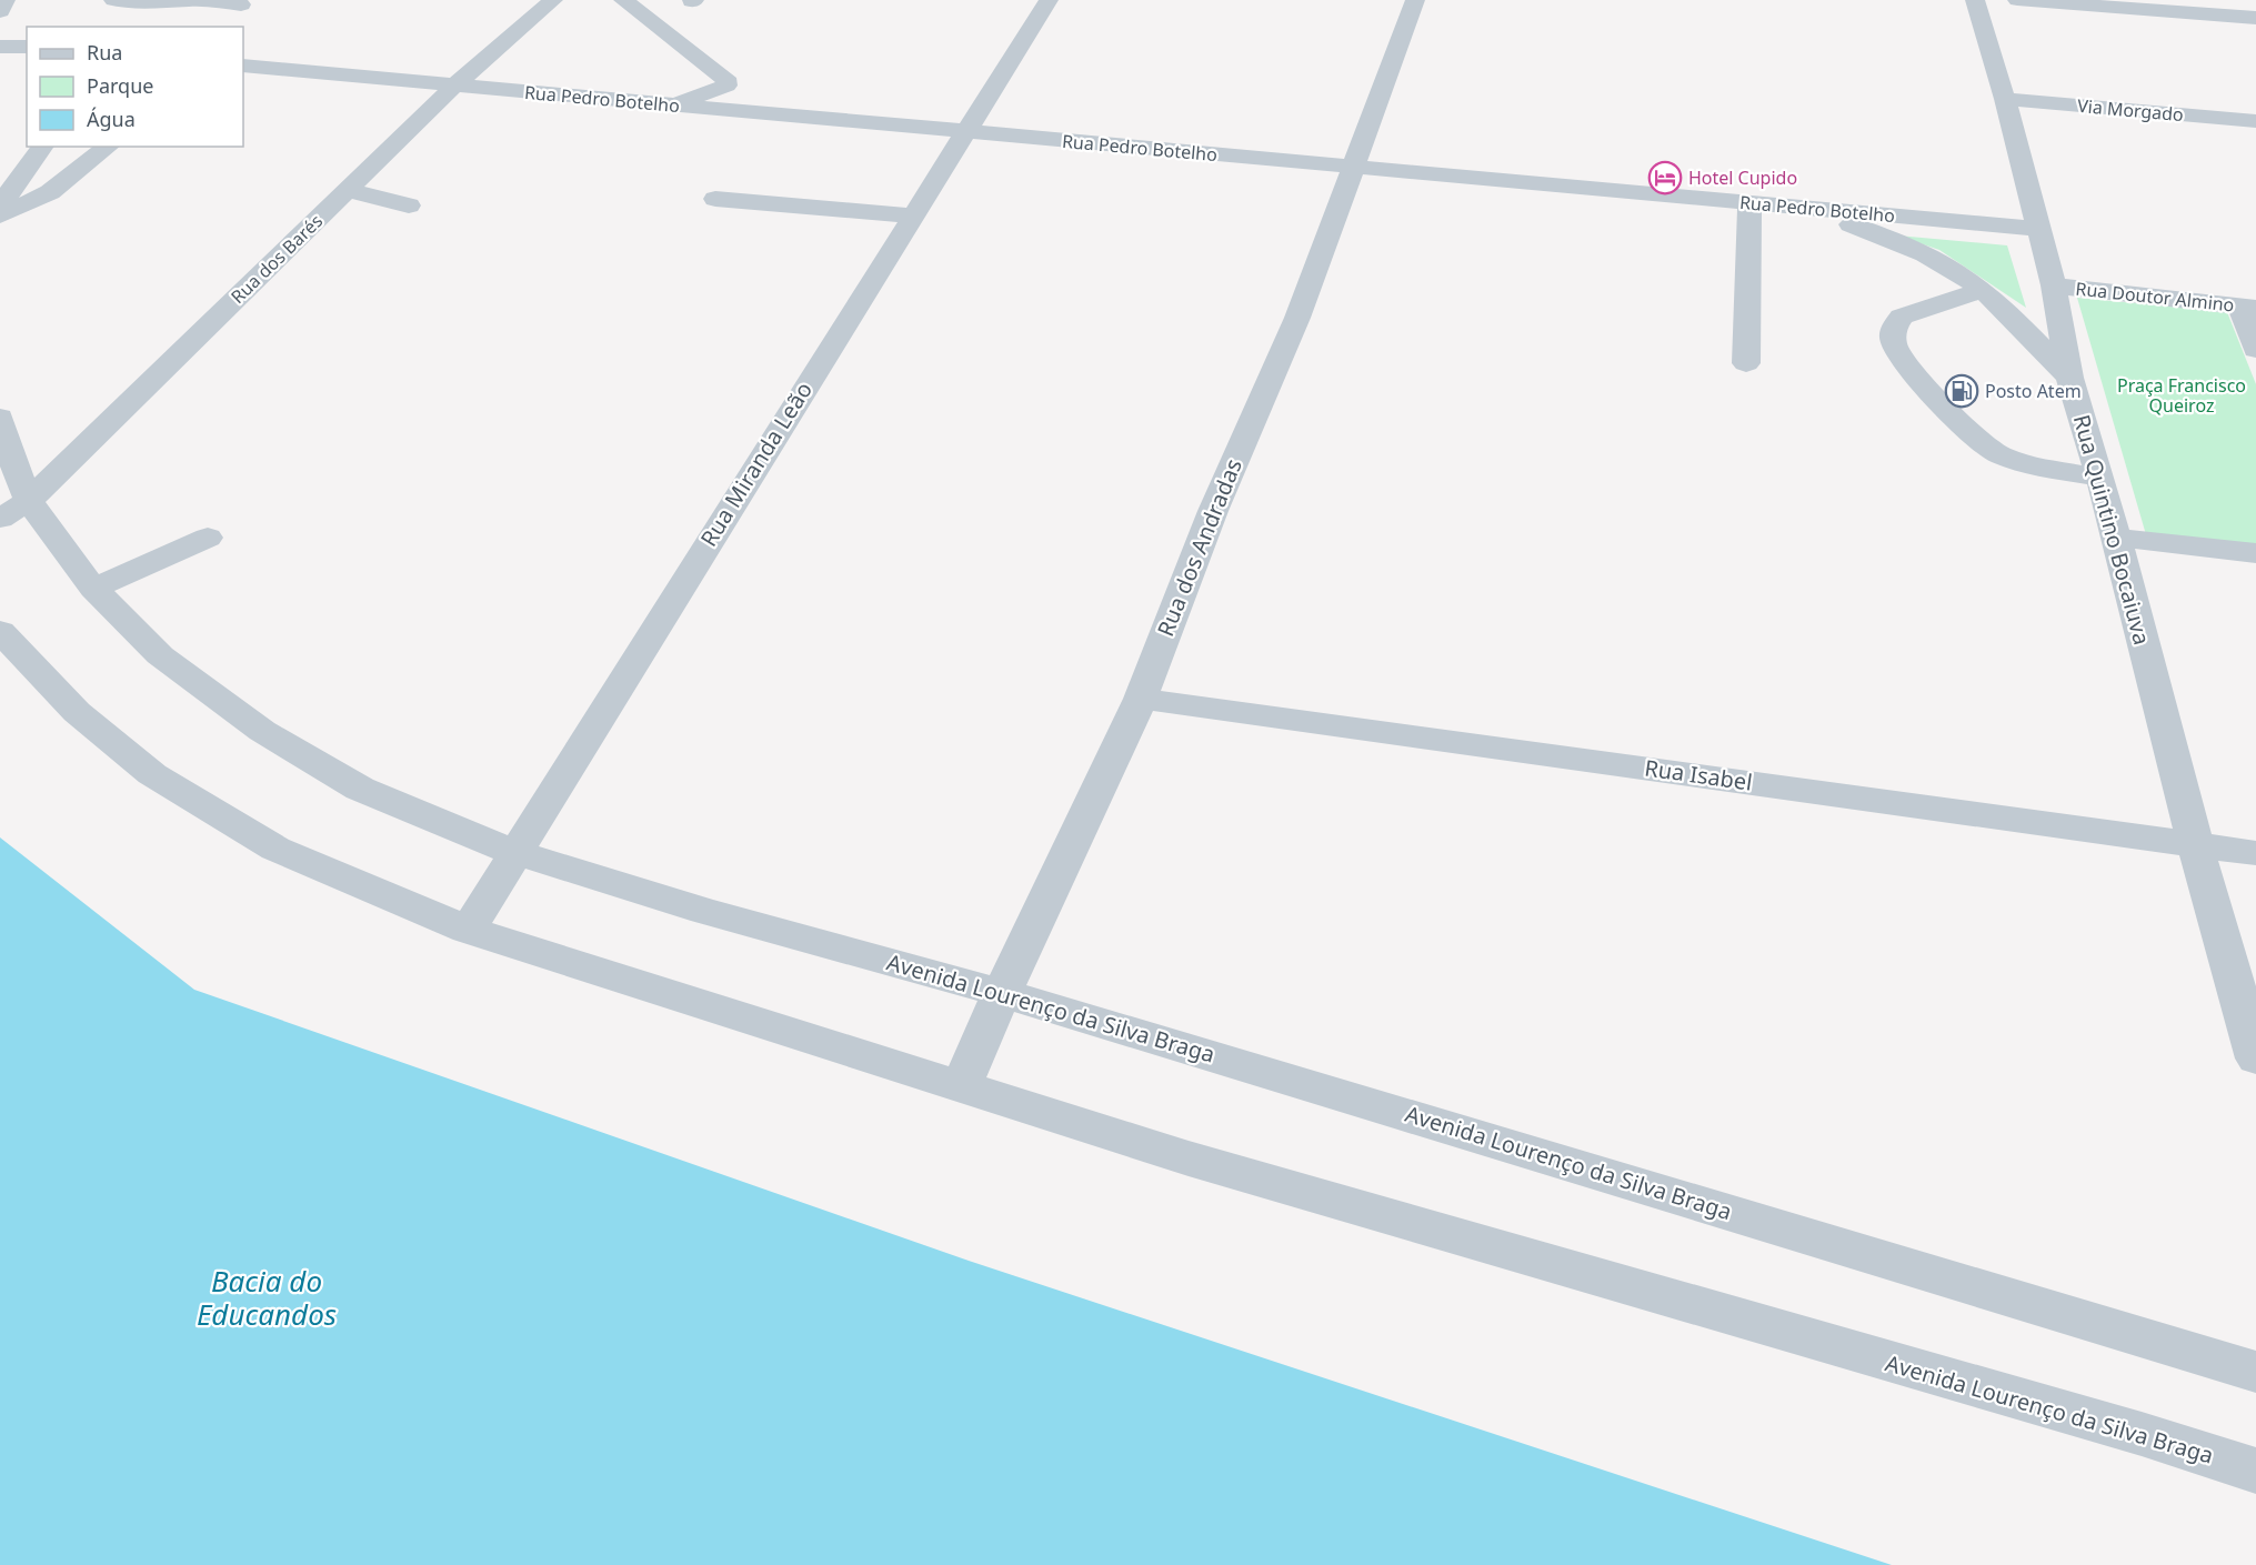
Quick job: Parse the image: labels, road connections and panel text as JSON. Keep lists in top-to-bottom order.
{
  "streets": {
    "street": [
      "Rua Pedro Botelho",
      "Via Morgado",
      "Rua dos Barés",
      "Rua Doutor Almino",
      "Rua Miranda Leão",
      "Rua Quintino Bocaiuva",
      "Rua dos Andradas",
      "Rua Isabel",
      "Avenida Lourenço da Silva Braga"
    ]
  },
  "crossings": [
    ["Rua Pedro Botelho", "Rua dos Barés"],
    ["Rua Pedro Botelho", "Rua Miranda Leão"],
    ["Rua Pedro Botelho", "Rua Quintino Bocaiuva"],
    ["Rua Pedro Botelho", "Rua dos Andradas"],
    ["Via Morgado", "Rua Quintino Bocaiuva"],
    ["Rua dos Barés", "Avenida Lourenço da Silva Braga"],
    ["Rua Doutor Almino", "Rua Quintino Bocaiuva"],
    ["Rua Miranda Leão", "Avenida Lourenço da Silva Braga"],
    ["Rua Quintino Bocaiuva", "Rua Isabel"],
    ["Rua dos Andradas", "Rua Isabel"],
    ["Rua dos Andradas", "Avenida Lourenço da Silva Braga"]
  ],
  "water": ["Bacia do Educandos"],
  "parks": ["Praça Francisco Queiroz"],
  "places": {
    "hotel": ["Hotel Cupido"],
    "fuel station": ["Posto Atem"]
  },
  "legend": ["Rua", "Parque", "Água"]
}
